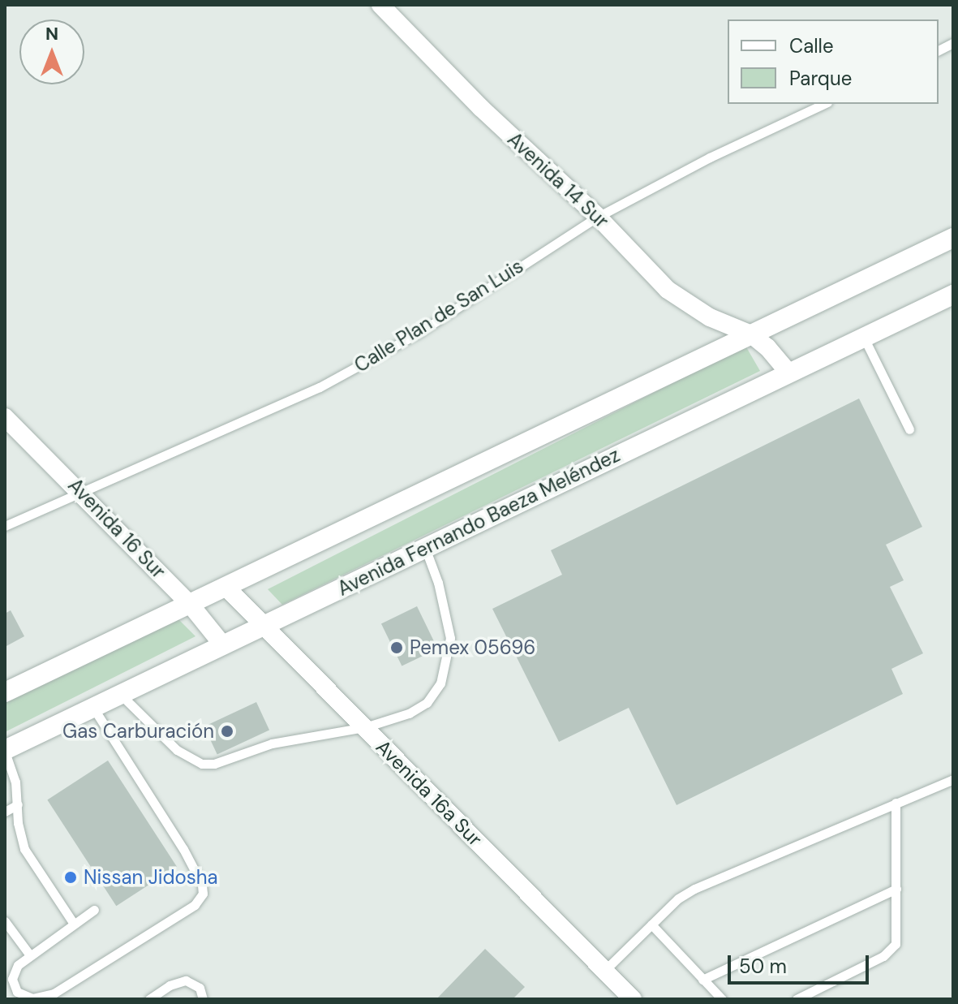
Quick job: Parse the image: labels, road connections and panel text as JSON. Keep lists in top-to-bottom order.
{
  "streets": {
    "main road": ["Avenida Fernando Baeza Meléndez"],
    "street": ["Avenida 14 Sur", "Avenida 16 Sur", "Avenida 16a Sur"],
    "lane": ["Calle Plan de San Luis"]
  },
  "crossings": [
    ["Avenida 14 Sur", "Calle Plan de San Luis"],
    ["Calle Plan de San Luis", "Avenida 16 Sur"],
    ["Avenida Fernando Baeza Meléndez", "Avenida 16 Sur"],
    ["Avenida Fernando Baeza Meléndez", "Avenida 16a Sur"]
  ],
  "places": ["Pemex 05696", "Gas Carburación", "Nissan Jidosha"],
  "legend": ["Calle", "Parque"],
  "scale_bar": "50 m",
  "north": "top"
}
